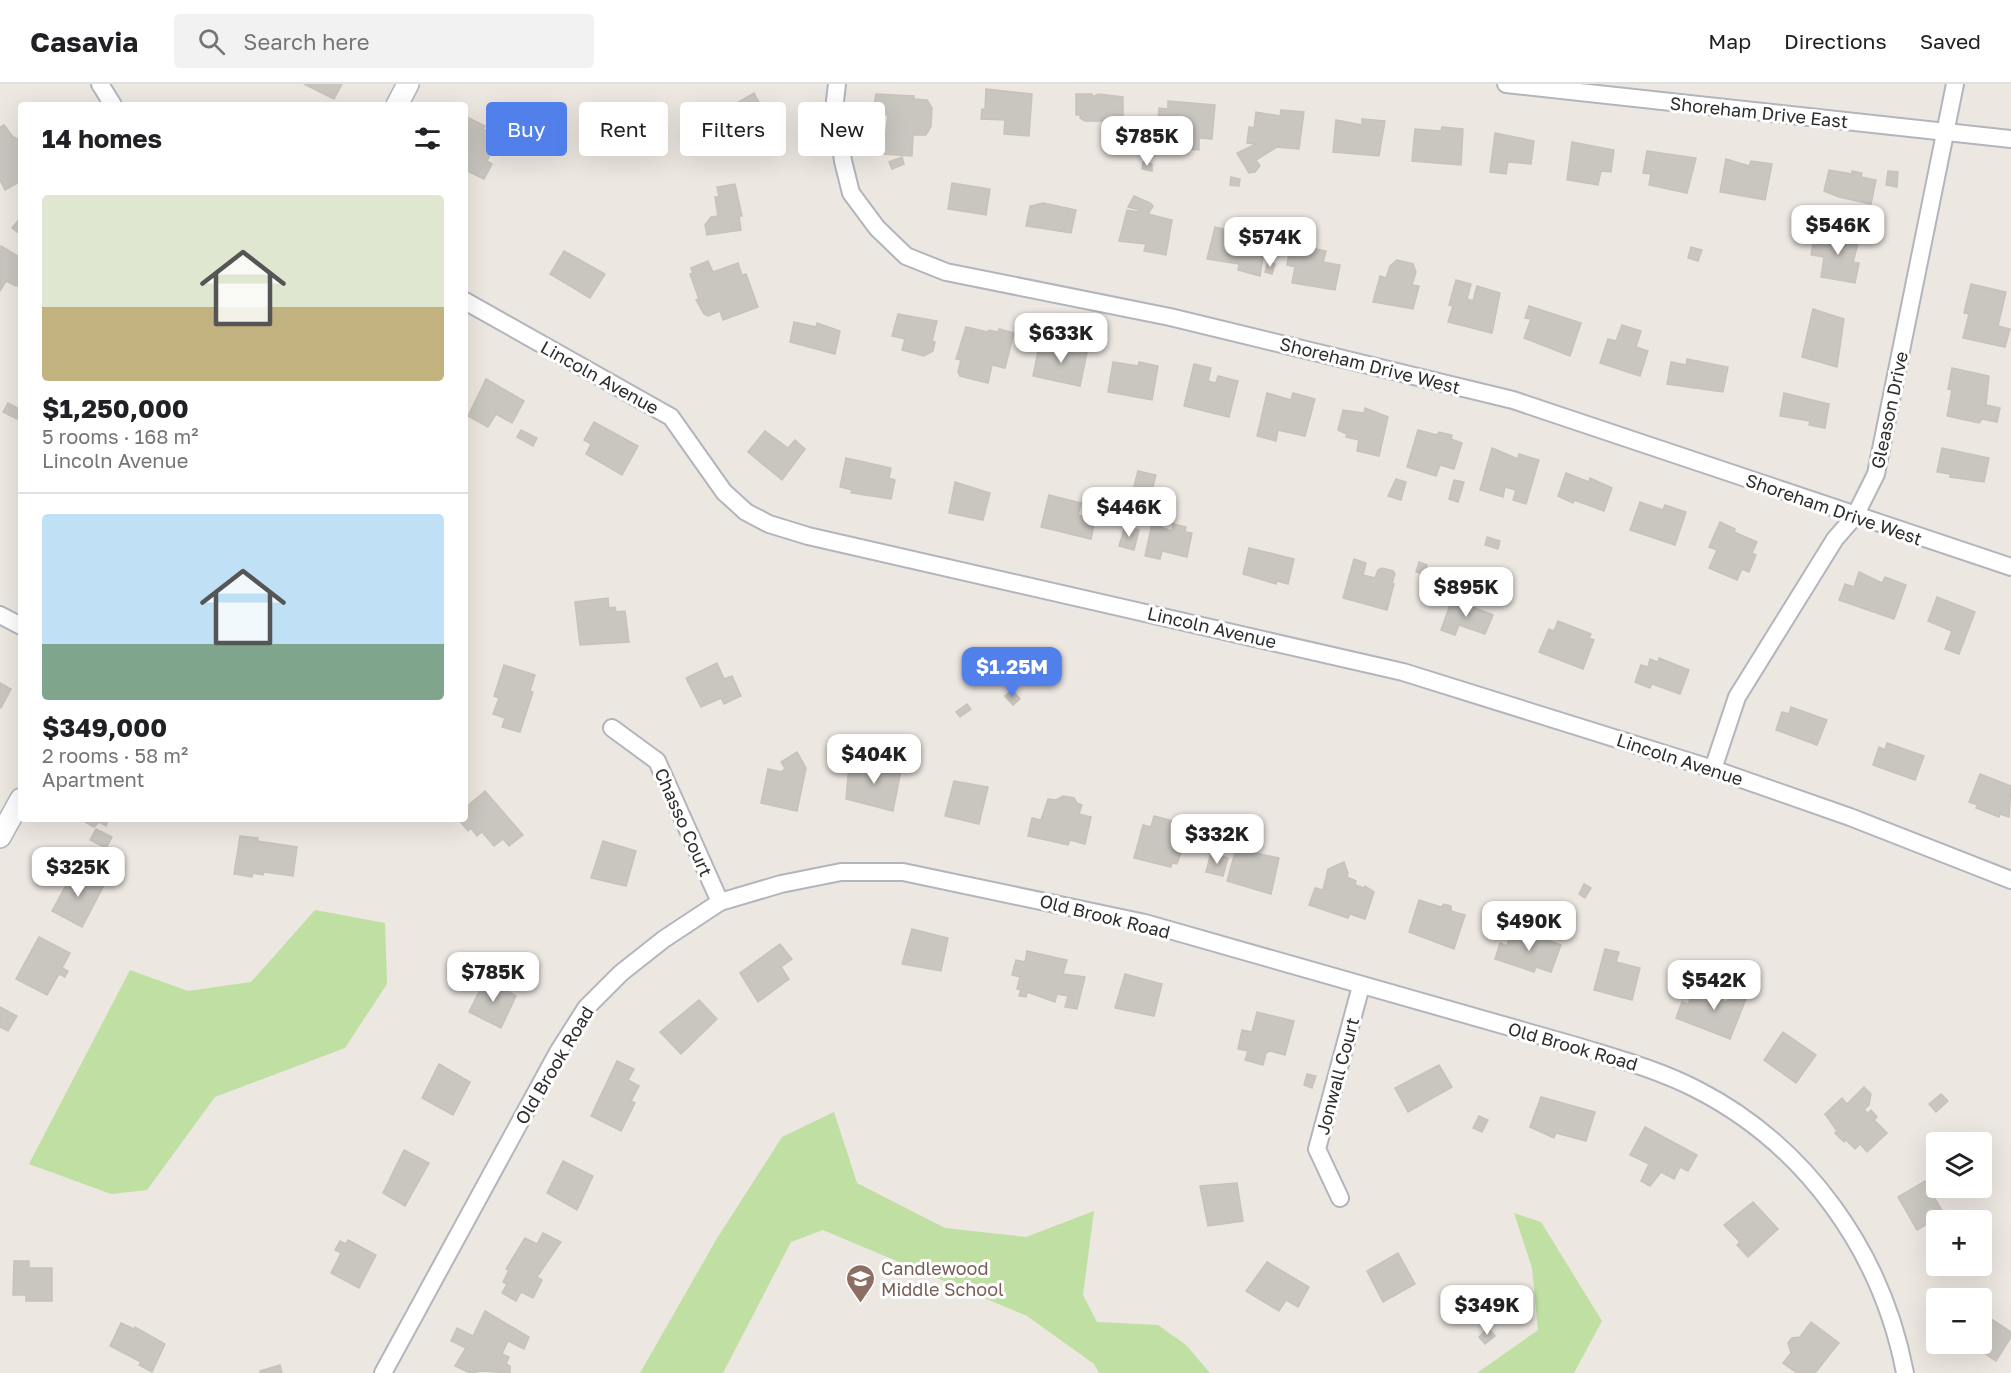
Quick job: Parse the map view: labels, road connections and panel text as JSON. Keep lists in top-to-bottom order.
{
  "streets": {
    "street": [
      "Shoreham Drive East",
      "Shoreham Drive West",
      "Lincoln Avenue",
      "Gleason Drive",
      "Chasso Court",
      "Old Brook Road",
      "Jonwall Court"
    ]
  },
  "crossings": [
    ["Shoreham Drive East", "Gleason Drive"],
    ["Shoreham Drive West", "Gleason Drive"],
    ["Lincoln Avenue", "Gleason Drive"],
    ["Chasso Court", "Old Brook Road"],
    ["Old Brook Road", "Jonwall Court"]
  ],
  "places": {
    "school or university": ["Candlewood Middle School"]
  },
  "page": {
    "header": "Casavia",
    "search": "Search here",
    "nav": ["Map", "Directions", "Saved"],
    "chip": [
      "Buy",
      "Rent",
      "Filters",
      "New"
    ],
    "heading": "14 homes",
    "price": [
      "$785K",
      "$546K",
      "$574K",
      "$633K",
      "$446K",
      "$895K",
      "$1.25M",
      "$404K",
      "$332K",
      "$325K",
      "$490K",
      "$785K",
      "$542K",
      "$349K"
    ],
    "list": [
      {
        "name": "$1,250,000",
        "note": "5 rooms · 168 m² · Lincoln Avenue"
      },
      {
        "name": "$349,000",
        "note": "2 rooms · 58 m² · Apartment"
      }
    ],
    "map_buttons": ["+", "−"]
  }
}
